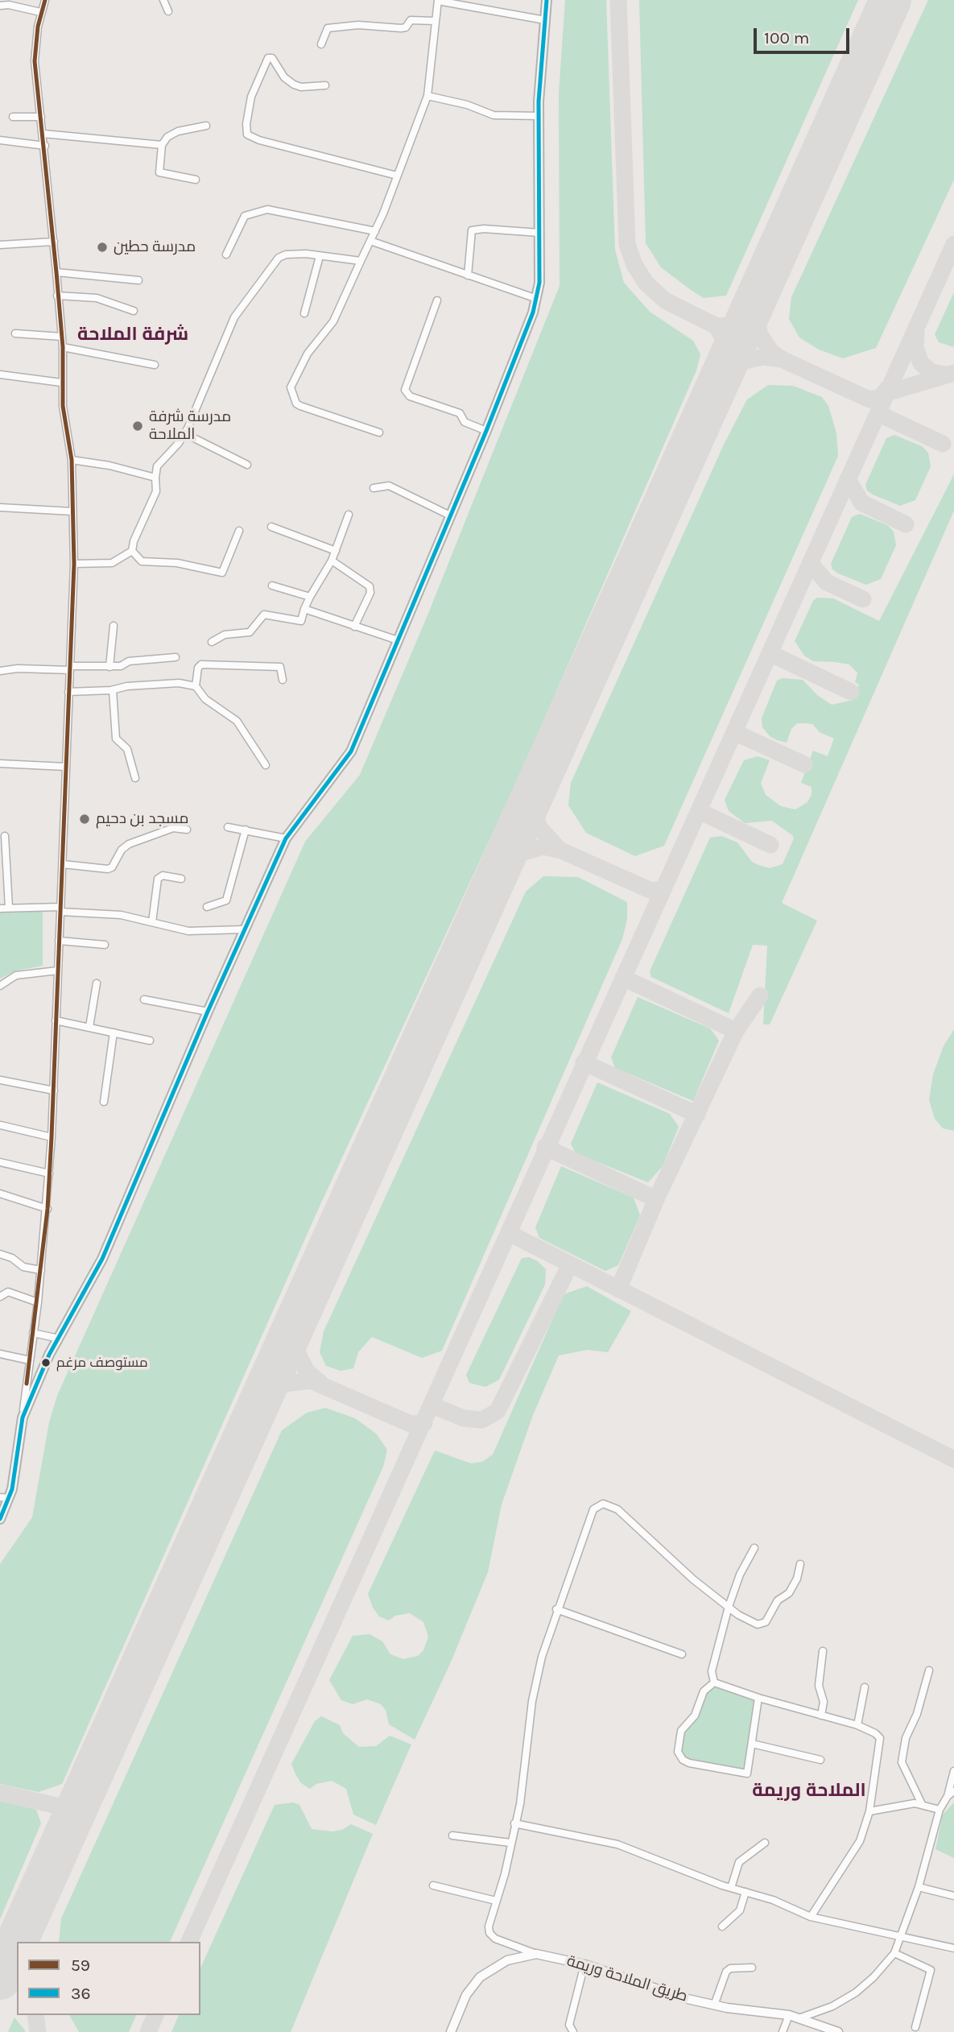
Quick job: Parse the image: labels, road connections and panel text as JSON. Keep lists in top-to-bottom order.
{
  "streets": {
    "street": ["طريق الملاحة وريمة"]
  },
  "districts": ["شرفة الملاحة", "الملاحة وريمة"],
  "places": [
    "مدرسة حطين",
    "مدرسة شرفة الملاحة",
    "مسجد بن دحيم",
    "مستوصف مرغم"
  ],
  "lines": ["transit line 59", "transit line 36"],
  "legend": ["59", "36"],
  "scale_bar": "100 m"
}
